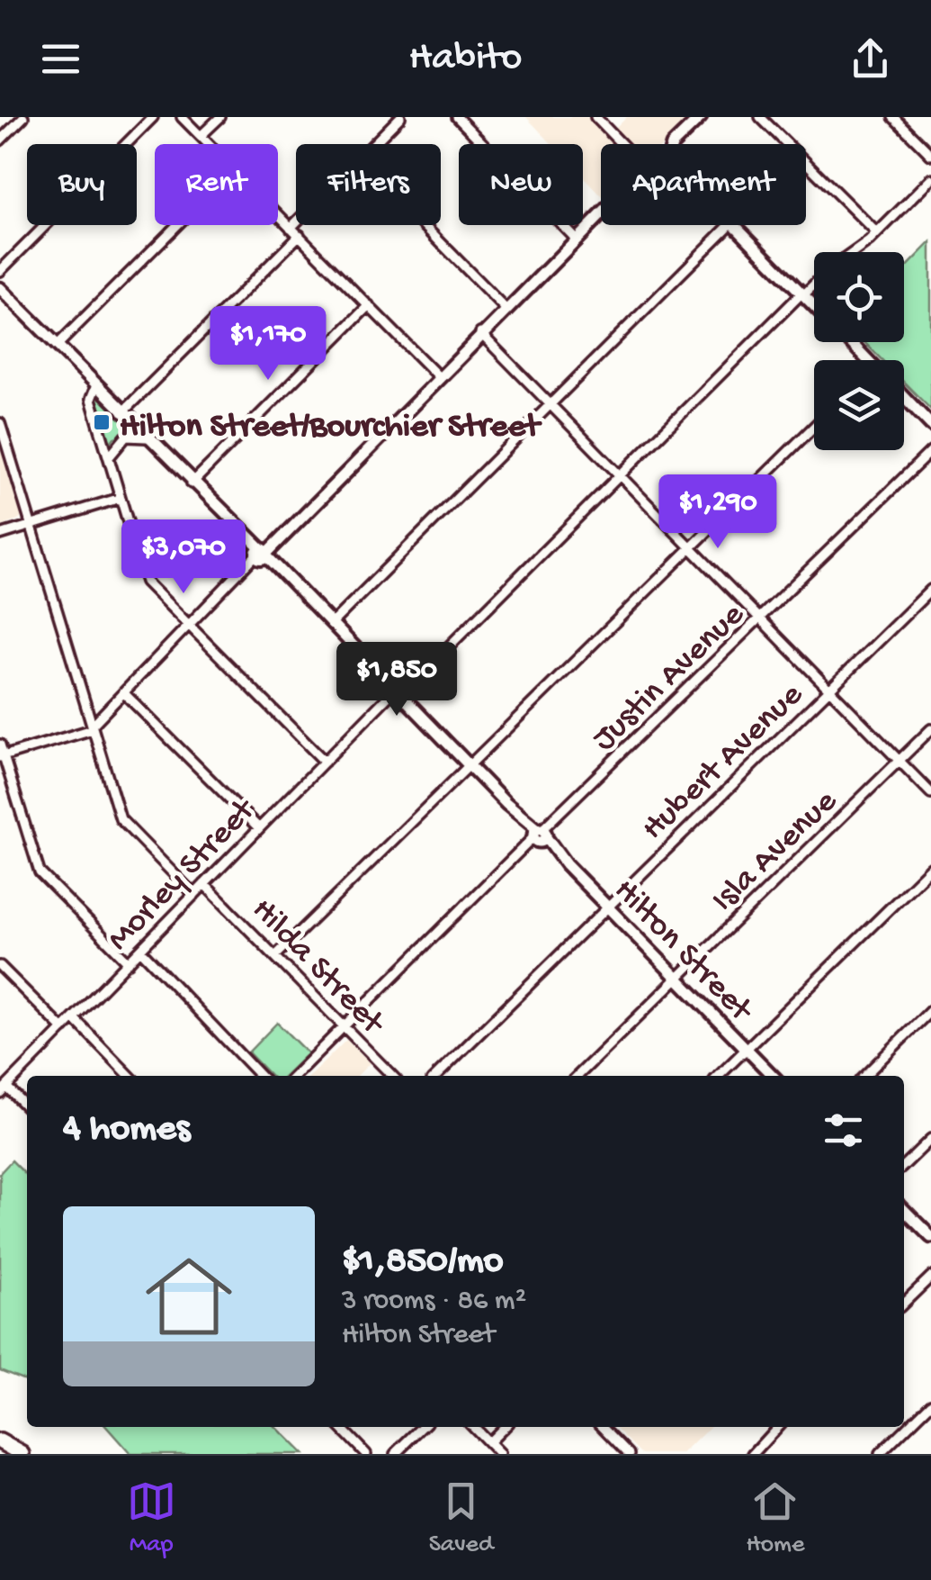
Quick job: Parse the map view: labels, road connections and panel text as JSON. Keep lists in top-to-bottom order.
{
  "streets": {
    "street": [
      "Justin Avenue",
      "Hubert Avenue",
      "Isla Avenue",
      "Morley Street",
      "Hilton Street",
      "Hilda Street"
    ]
  },
  "crossings": [
    ["Justin Avenue", "Hilton Street"],
    ["Justin Avenue", "Hilda Street"],
    ["Hubert Avenue", "Hilton Street"],
    ["Isla Avenue", "Hilton Street"],
    ["Morley Street", "Hilton Street"],
    ["Morley Street", "Hilda Street"]
  ],
  "places": {
    "transit": ["Hilton Street/Bourchier Street"]
  },
  "page": {
    "header": "Habito",
    "chip": [
      "Buy",
      "Rent",
      "Filters",
      "New",
      "Apartment"
    ],
    "price": [
      "$1,170",
      "$1,290",
      "$3,070",
      "$1,850"
    ],
    "heading": "4 homes",
    "list": [
      {
        "name": "$1,850/mo",
        "note": "3 rooms · 86 m² · Hilton Street"
      }
    ],
    "tabs": ["Map", "Saved", "Home"]
  }
}
